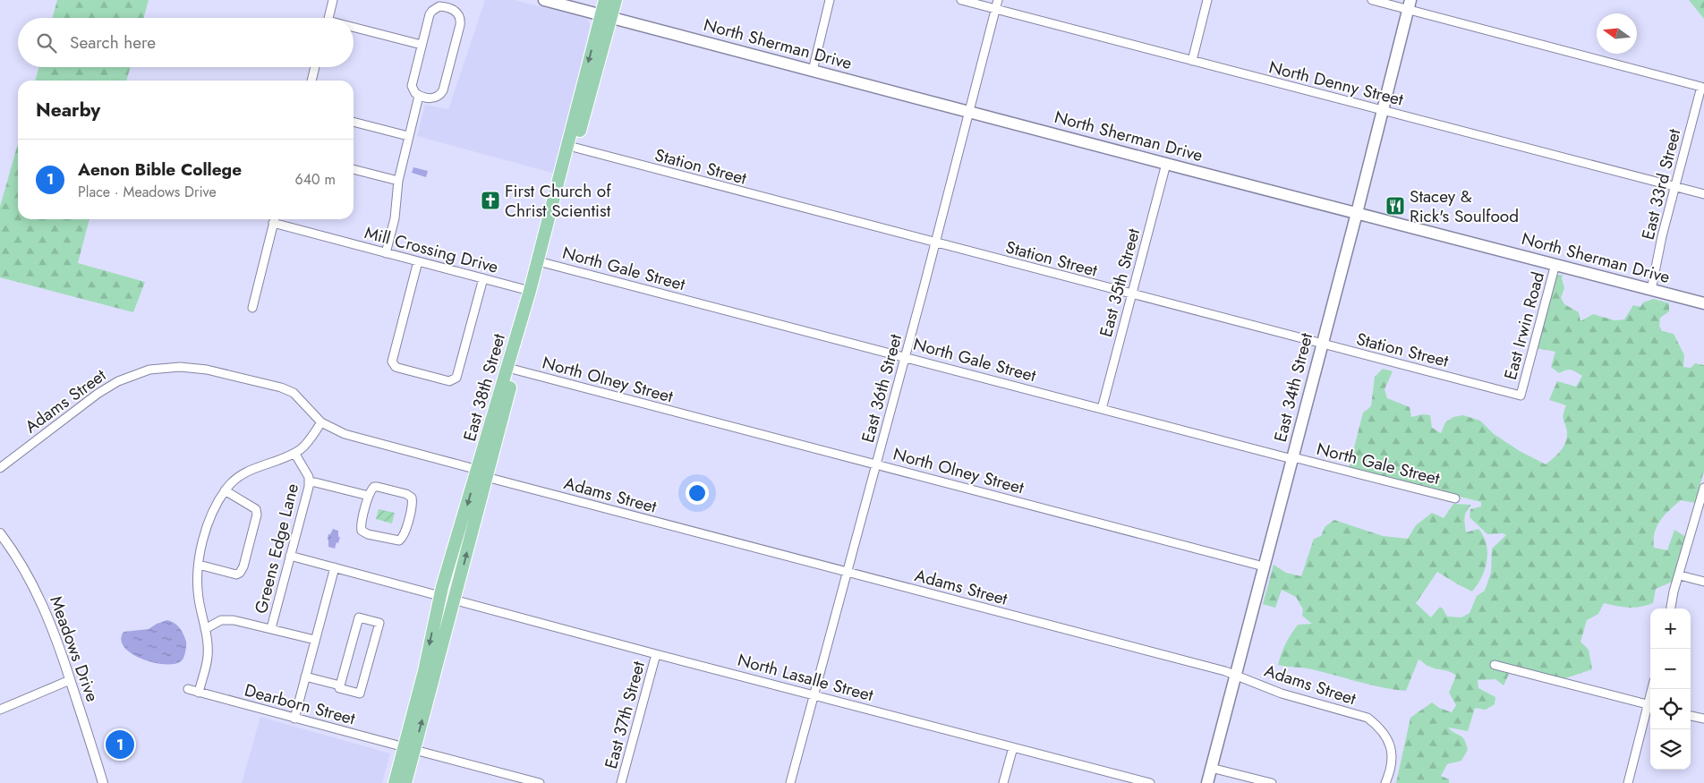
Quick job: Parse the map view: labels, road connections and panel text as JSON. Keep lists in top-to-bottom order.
{
  "streets": {
    "main road": ["North Sherman Drive", "East 38th Street", "East 34th Street"],
    "street": [
      "North Denny Street",
      "Station Street",
      "East 33rd Street",
      "Mill Crossing Drive",
      "North Gale Street",
      "East 35th Street",
      "East Irwin Road",
      "North Olney Street",
      "East 36th Street",
      "Adams Street",
      "Greens Edge Lane",
      "Meadows Drive",
      "North Lasalle Street",
      "Dearborn Street",
      "East 37th Street"
    ]
  },
  "crossings": [
    ["North Sherman Drive", "East 33rd Street"],
    ["North Sherman Drive", "East 35th Street"],
    ["North Sherman Drive", "East Irwin Road"],
    ["North Sherman Drive", "East 38th Street"],
    ["North Sherman Drive", "East 34th Street"],
    ["North Sherman Drive", "East 36th Street"],
    ["North Denny Street", "East 33rd Street"],
    ["North Denny Street", "East 34th Street"],
    ["North Denny Street", "East 36th Street"],
    ["Station Street", "East 35th Street"],
    ["Station Street", "East Irwin Road"],
    ["Station Street", "East 38th Street"],
    ["Station Street", "East 34th Street"],
    ["Station Street", "East 36th Street"],
    ["East 33rd Street", "East 34th Street"],
    ["Mill Crossing Drive", "East 38th Street"],
    ["North Gale Street", "East 35th Street"],
    ["North Gale Street", "East 38th Street"],
    ["North Gale Street", "East 34th Street"],
    ["North Gale Street", "East 36th Street"],
    ["North Olney Street", "East 38th Street"],
    ["North Olney Street", "East 34th Street"],
    ["North Olney Street", "East 36th Street"],
    ["East 38th Street", "Adams Street"],
    ["East 38th Street", "North Lasalle Street"],
    ["East 38th Street", "Dearborn Street"],
    ["East 34th Street", "Adams Street"],
    ["East 36th Street", "Adams Street"],
    ["East 36th Street", "North Lasalle Street"],
    ["Greens Edge Lane", "North Lasalle Street"],
    ["North Lasalle Street", "East 37th Street"]
  ],
  "places": {
    "church": ["First Church of Christ Scientist"],
    "restaurant": ["Stacey & Rick's Soulfood"]
  },
  "north": "left",
  "page": {
    "search": "Search here",
    "heading": "Nearby",
    "list": [
      {
        "mark": "1",
        "name": "Aenon Bible College",
        "note": "Place · Meadows Drive",
        "value": "640 m"
      }
    ],
    "map_buttons": ["+", "−"],
    "pins": "1"
  }
}
